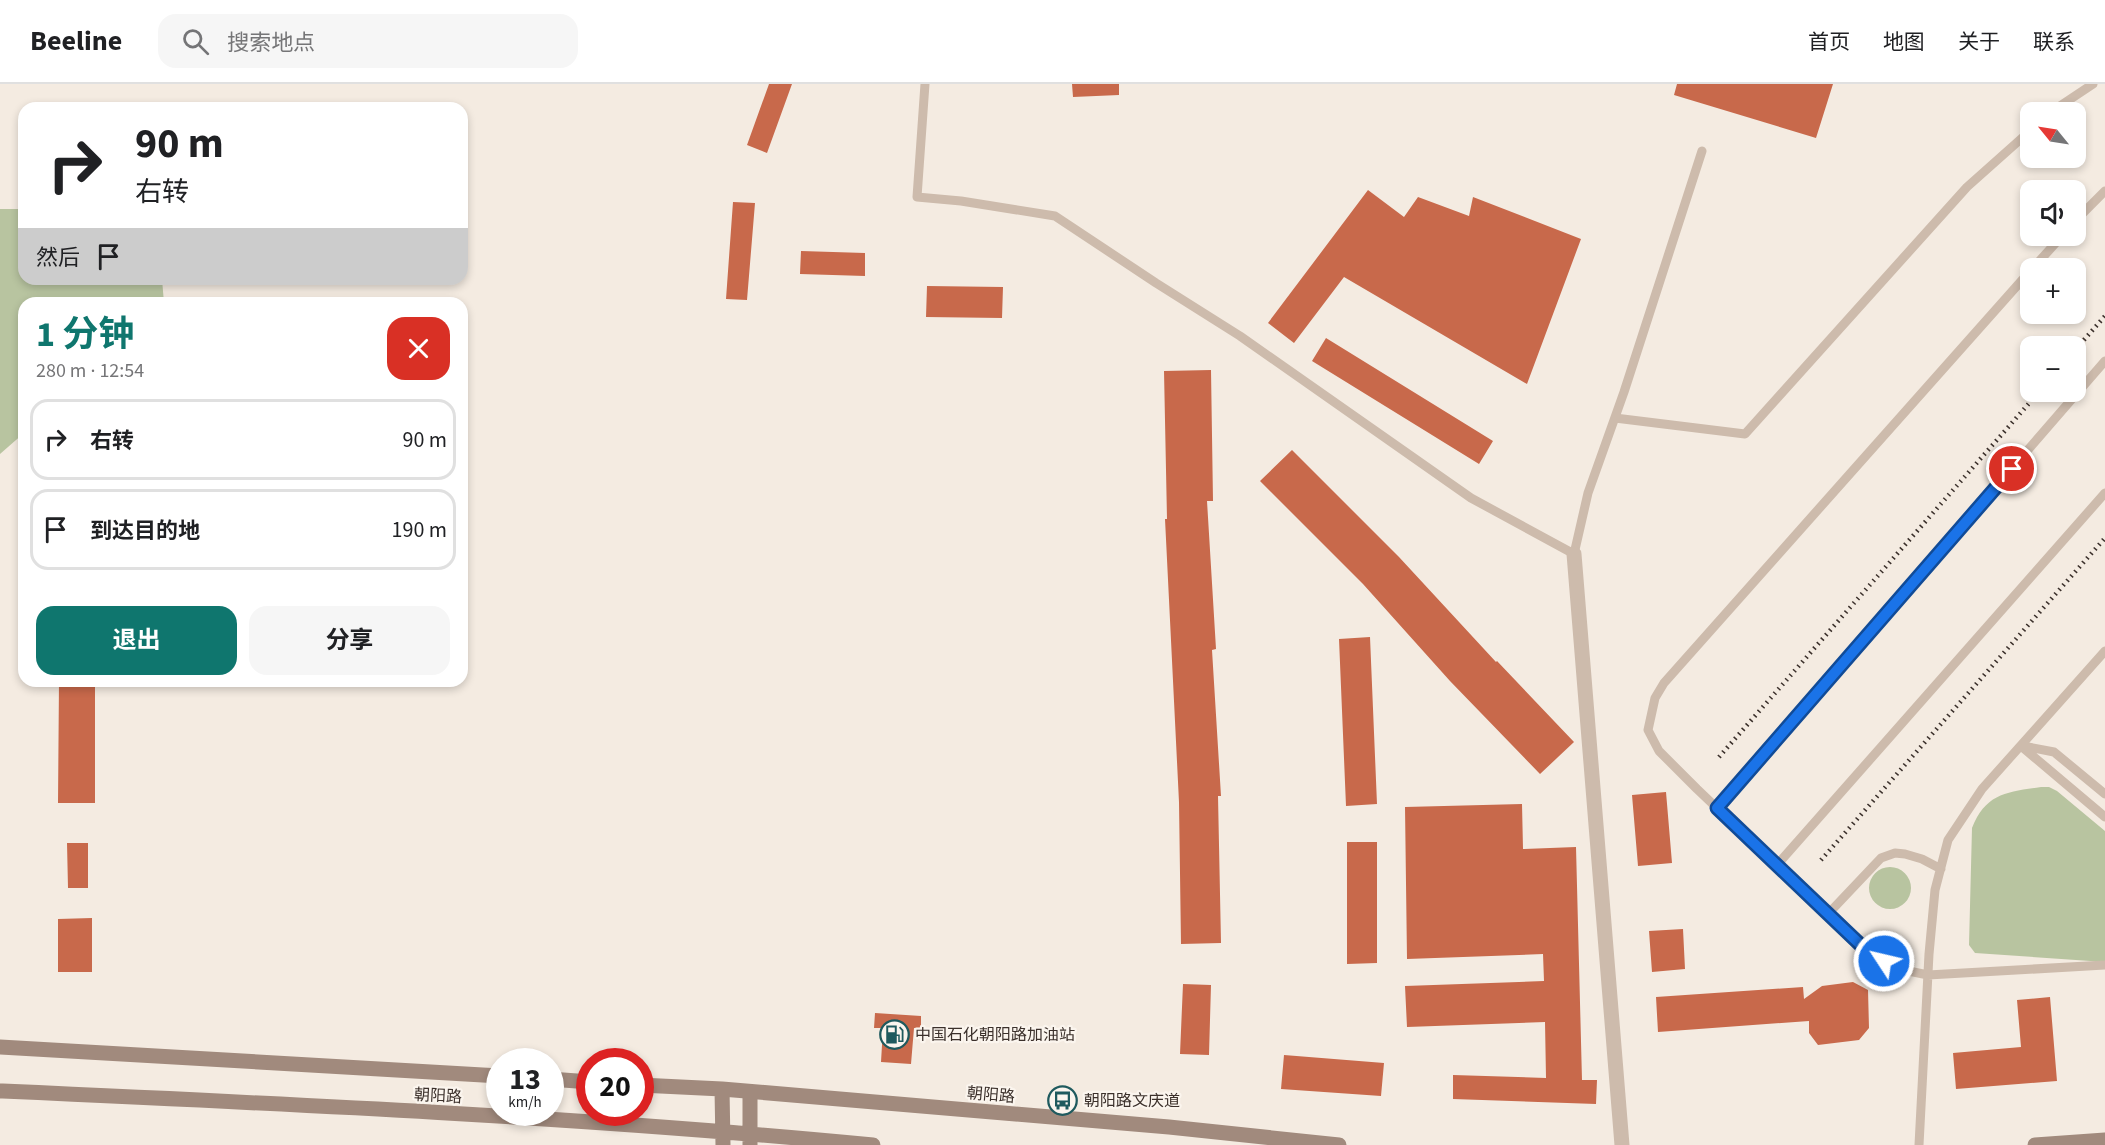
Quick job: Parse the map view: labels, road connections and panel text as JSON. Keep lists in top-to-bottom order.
{
  "streets": {
    "main road": ["朝阳路"]
  },
  "places": {
    "fuel station": ["中国石化朝阳路加油站"],
    "bus stop": ["朝阳路文庆道"]
  },
  "north": "top left",
  "page": {
    "header": "Beeline",
    "search": "搜索地点",
    "nav": [
      "首页",
      "地图",
      "关于",
      "联系"
    ],
    "map_buttons": ["+", "−"],
    "turn": ["90 m", "右转"],
    "then": "然后",
    "heading": ["1 分钟", "280 m · 12:54"],
    "list": [
      {
        "name": "右转",
        "value": "90 m"
      },
      {
        "name": "到达目的地",
        "value": "190 m"
      }
    ],
    "buttons": ["退出", "分享"],
    "speed": "13 km/h",
    "limit": "20"
  }
}
